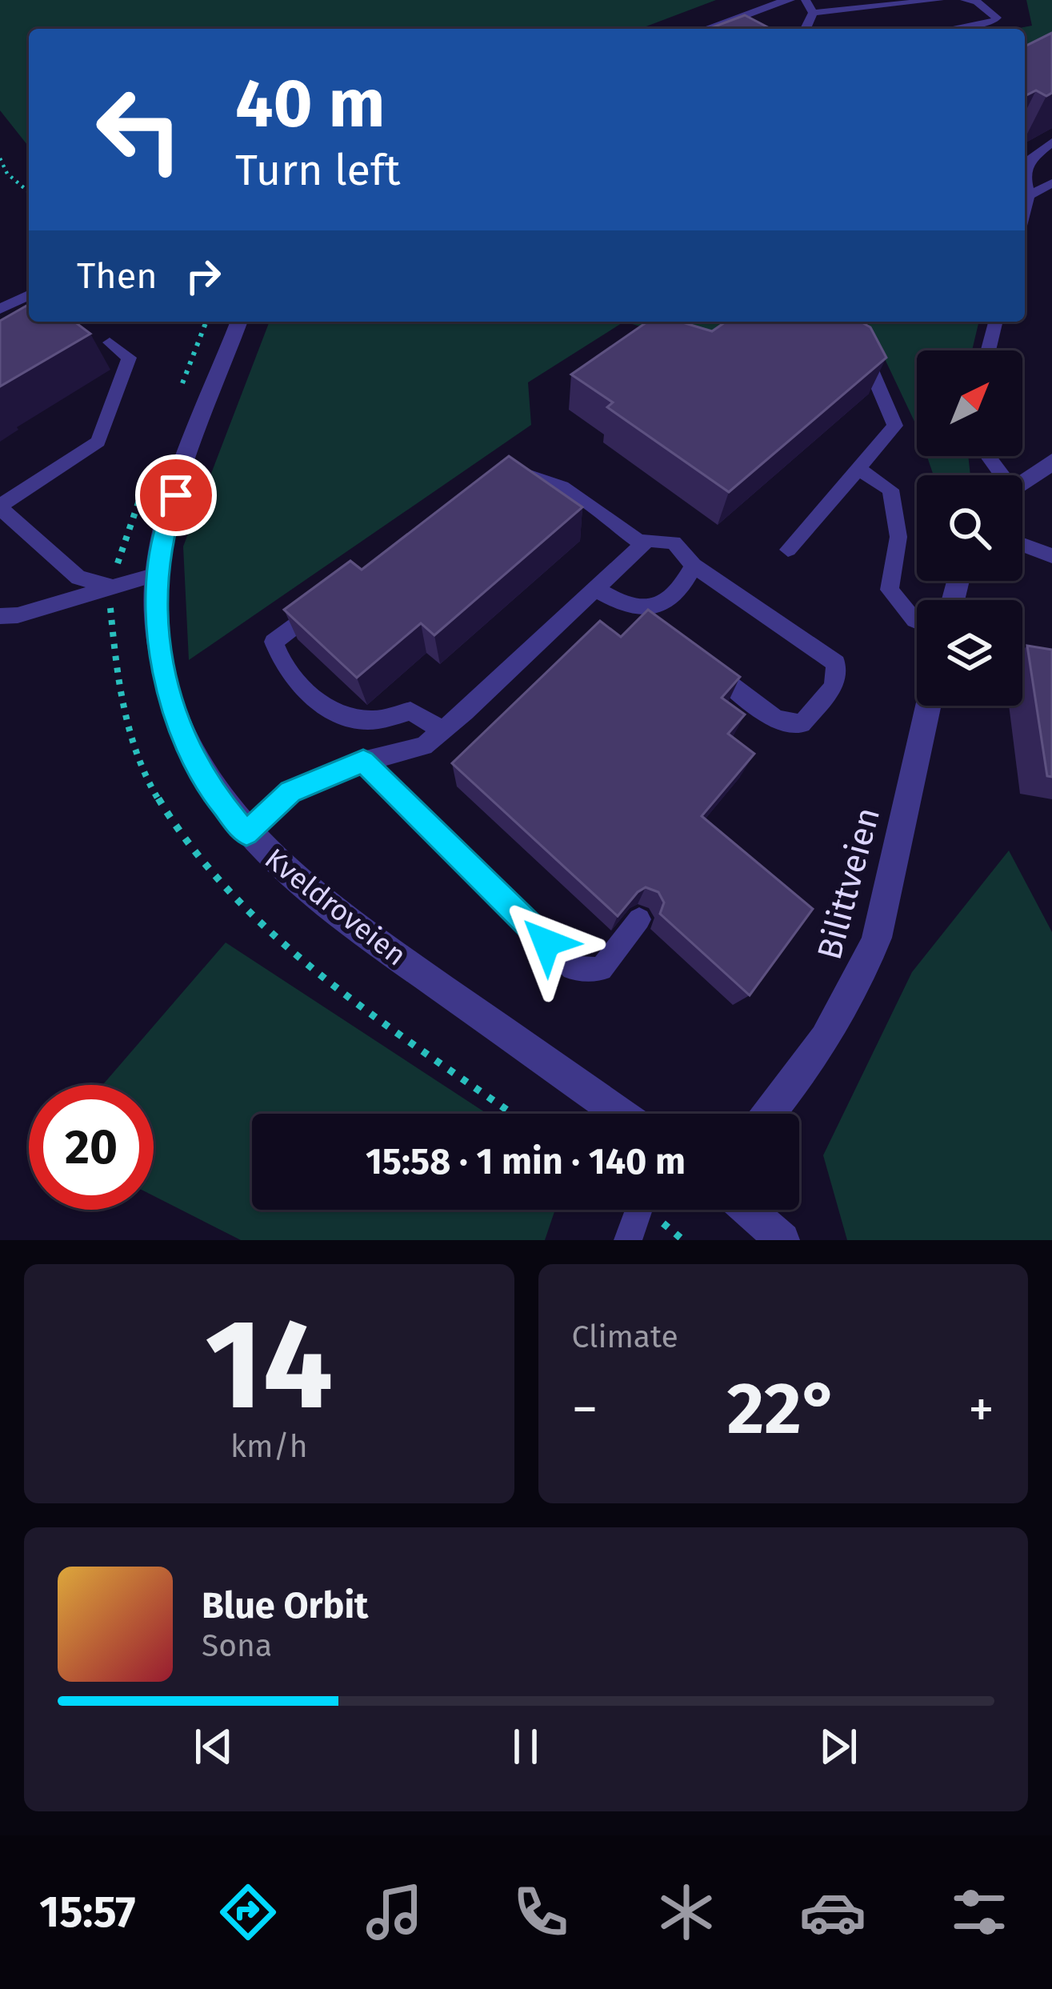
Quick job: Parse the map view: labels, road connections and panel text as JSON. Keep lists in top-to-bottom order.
{
  "streets": {
    "street": ["Bilittveien", "Kveldroveien"]
  },
  "north": "top right",
  "page": {
    "turn": ["40 m", "Turn left"],
    "then": "Then",
    "limit": "20",
    "trip": "15:58 · 1 min · 140 m",
    "tile": [
      ["14", "km/h"],
      "Climate"
    ],
    "heat": ["−", "22°", "+"],
    "song": ["Blue Orbit", "Sona"],
    "tabs": "15:57"
  }
}
